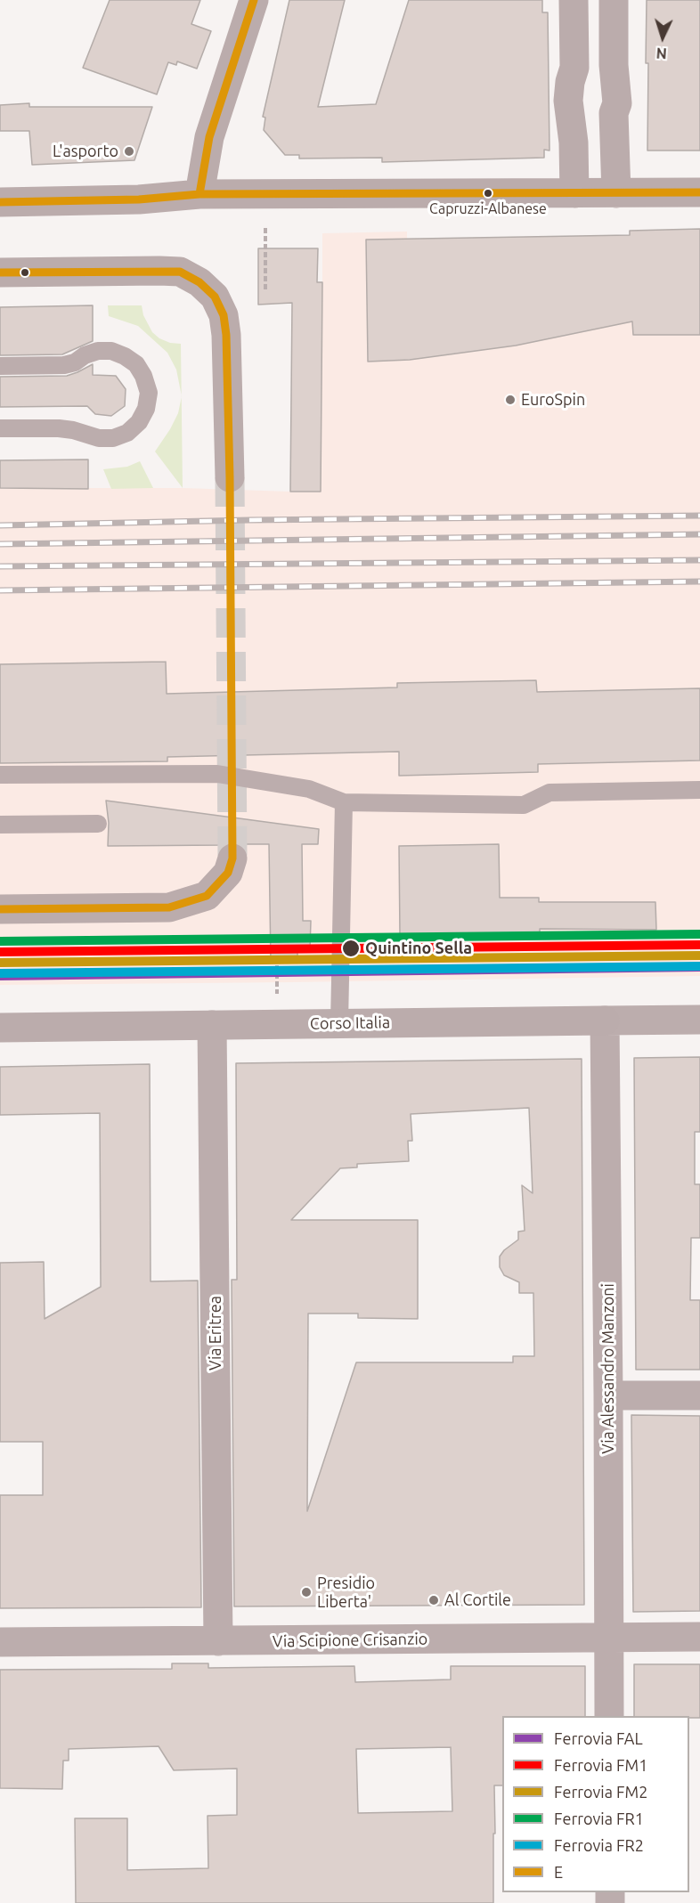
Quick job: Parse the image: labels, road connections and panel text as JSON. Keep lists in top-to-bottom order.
{
  "streets": {
    "street": [
      "Corso Italia",
      "Via Eritrea",
      "Via Alessandro Manzoni",
      "Via Scipione Crisanzio"
    ]
  },
  "crossings": [
    ["Corso Italia", "Via Eritrea"],
    ["Corso Italia", "Via Alessandro Manzoni"],
    ["Via Eritrea", "Via Scipione Crisanzio"],
    ["Via Alessandro Manzoni", "Via Scipione Crisanzio"]
  ],
  "places": [
    "L'asporto",
    "Capruzzi-Albanese",
    "EuroSpin",
    "Quintino Sella",
    "Presidio Liberta'",
    "Al Cortile"
  ],
  "lines": [
    "transit line E",
    "rail line FR1",
    "rail line FM1",
    "rail line FM2",
    "rail line FR2",
    "rail line FAL"
  ],
  "legend": [
    "Ferrovia FAL",
    "Ferrovia FM1",
    "Ferrovia FM2",
    "Ferrovia FR1",
    "Ferrovia FR2",
    "E"
  ],
  "north": "bottom"
}
